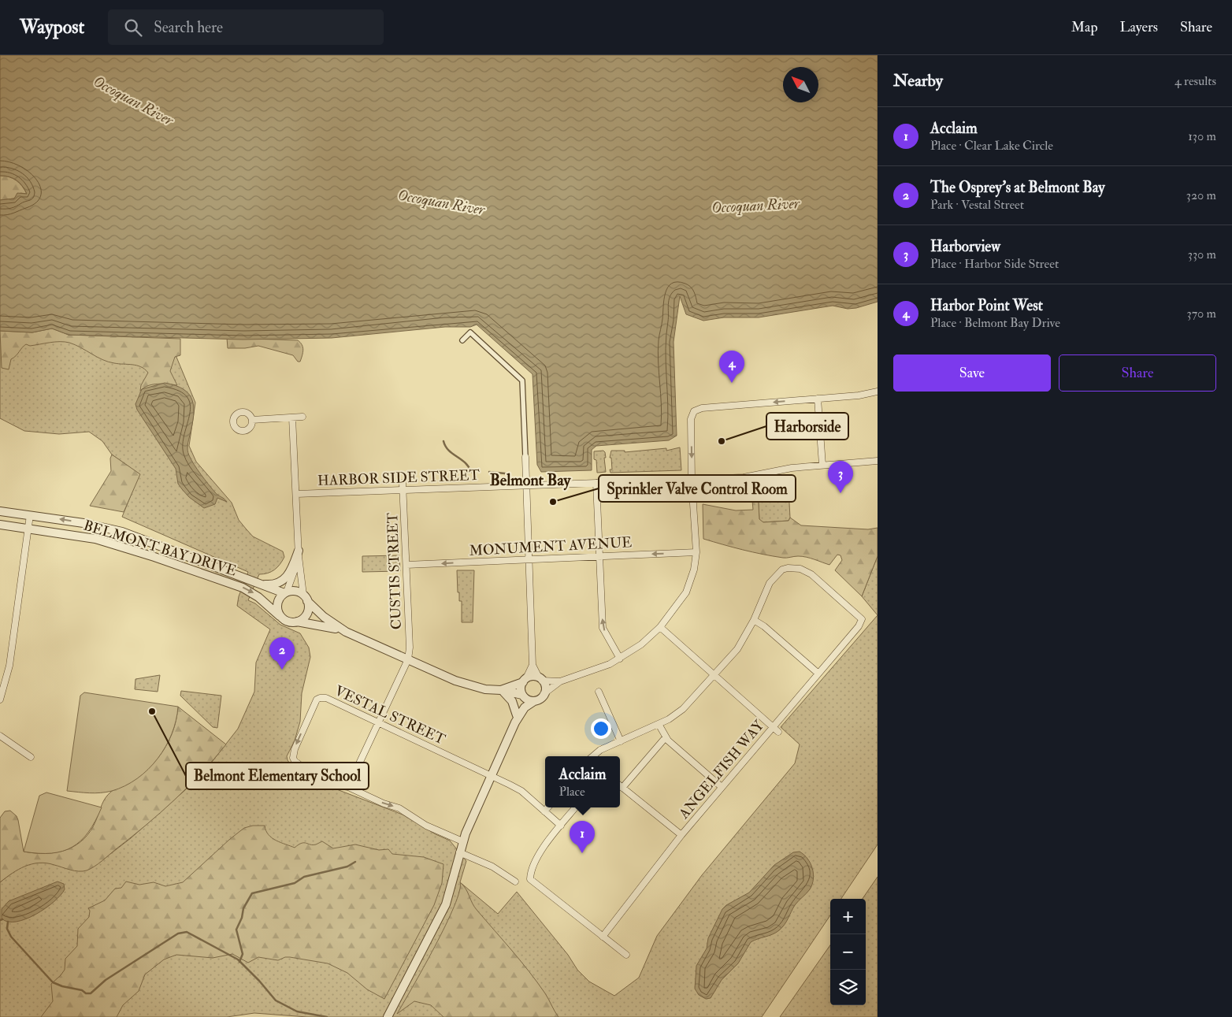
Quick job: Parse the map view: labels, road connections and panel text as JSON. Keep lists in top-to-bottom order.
{
  "streets": {
    "street": [
      "HARBOR SIDE STREET",
      "MONUMENT AVENUE",
      "BELMONT BAY DRIVE",
      "CUSTIS STREET",
      "VESTAL STREET",
      "ANGELFISH WAY"
    ]
  },
  "crossings": [
    ["HARBOR SIDE STREET", "BELMONT BAY DRIVE"],
    ["HARBOR SIDE STREET", "CUSTIS STREET"],
    ["MONUMENT AVENUE", "BELMONT BAY DRIVE"],
    ["MONUMENT AVENUE", "CUSTIS STREET"],
    ["BELMONT BAY DRIVE", "CUSTIS STREET"]
  ],
  "one_way": ["MONUMENT AVENUE"],
  "districts": ["Belmont Bay"],
  "water": ["Occoquan River"],
  "places": ["Harborside", "Sprinkler Valve Control Room", "Belmont Elementary School"],
  "north": "top left",
  "page": {
    "header": "Waypost",
    "search": "Search here",
    "nav": ["Map", "Layers", "Share"],
    "heading": ["Nearby", "4 results"],
    "list": [
      {
        "mark": "1",
        "name": "Acclaim",
        "note": "Place · Clear Lake Circle",
        "value": "130 m"
      },
      {
        "mark": "2",
        "name": "The Osprey's at Belmont Bay",
        "note": "Park · Vestal Street",
        "value": "320 m"
      },
      {
        "mark": "3",
        "name": "Harborview",
        "note": "Place · Harbor Side Street",
        "value": "330 m"
      },
      {
        "mark": "4",
        "name": "Harbor Point West",
        "note": "Place · Belmont Bay Drive",
        "value": "370 m"
      }
    ],
    "buttons": ["Save", "Share"],
    "pins": [
      "4",
      "3",
      "2",
      "1"
    ],
    "popup": ["Acclaim", "Place"],
    "map_buttons": ["+", "−"]
  }
}
